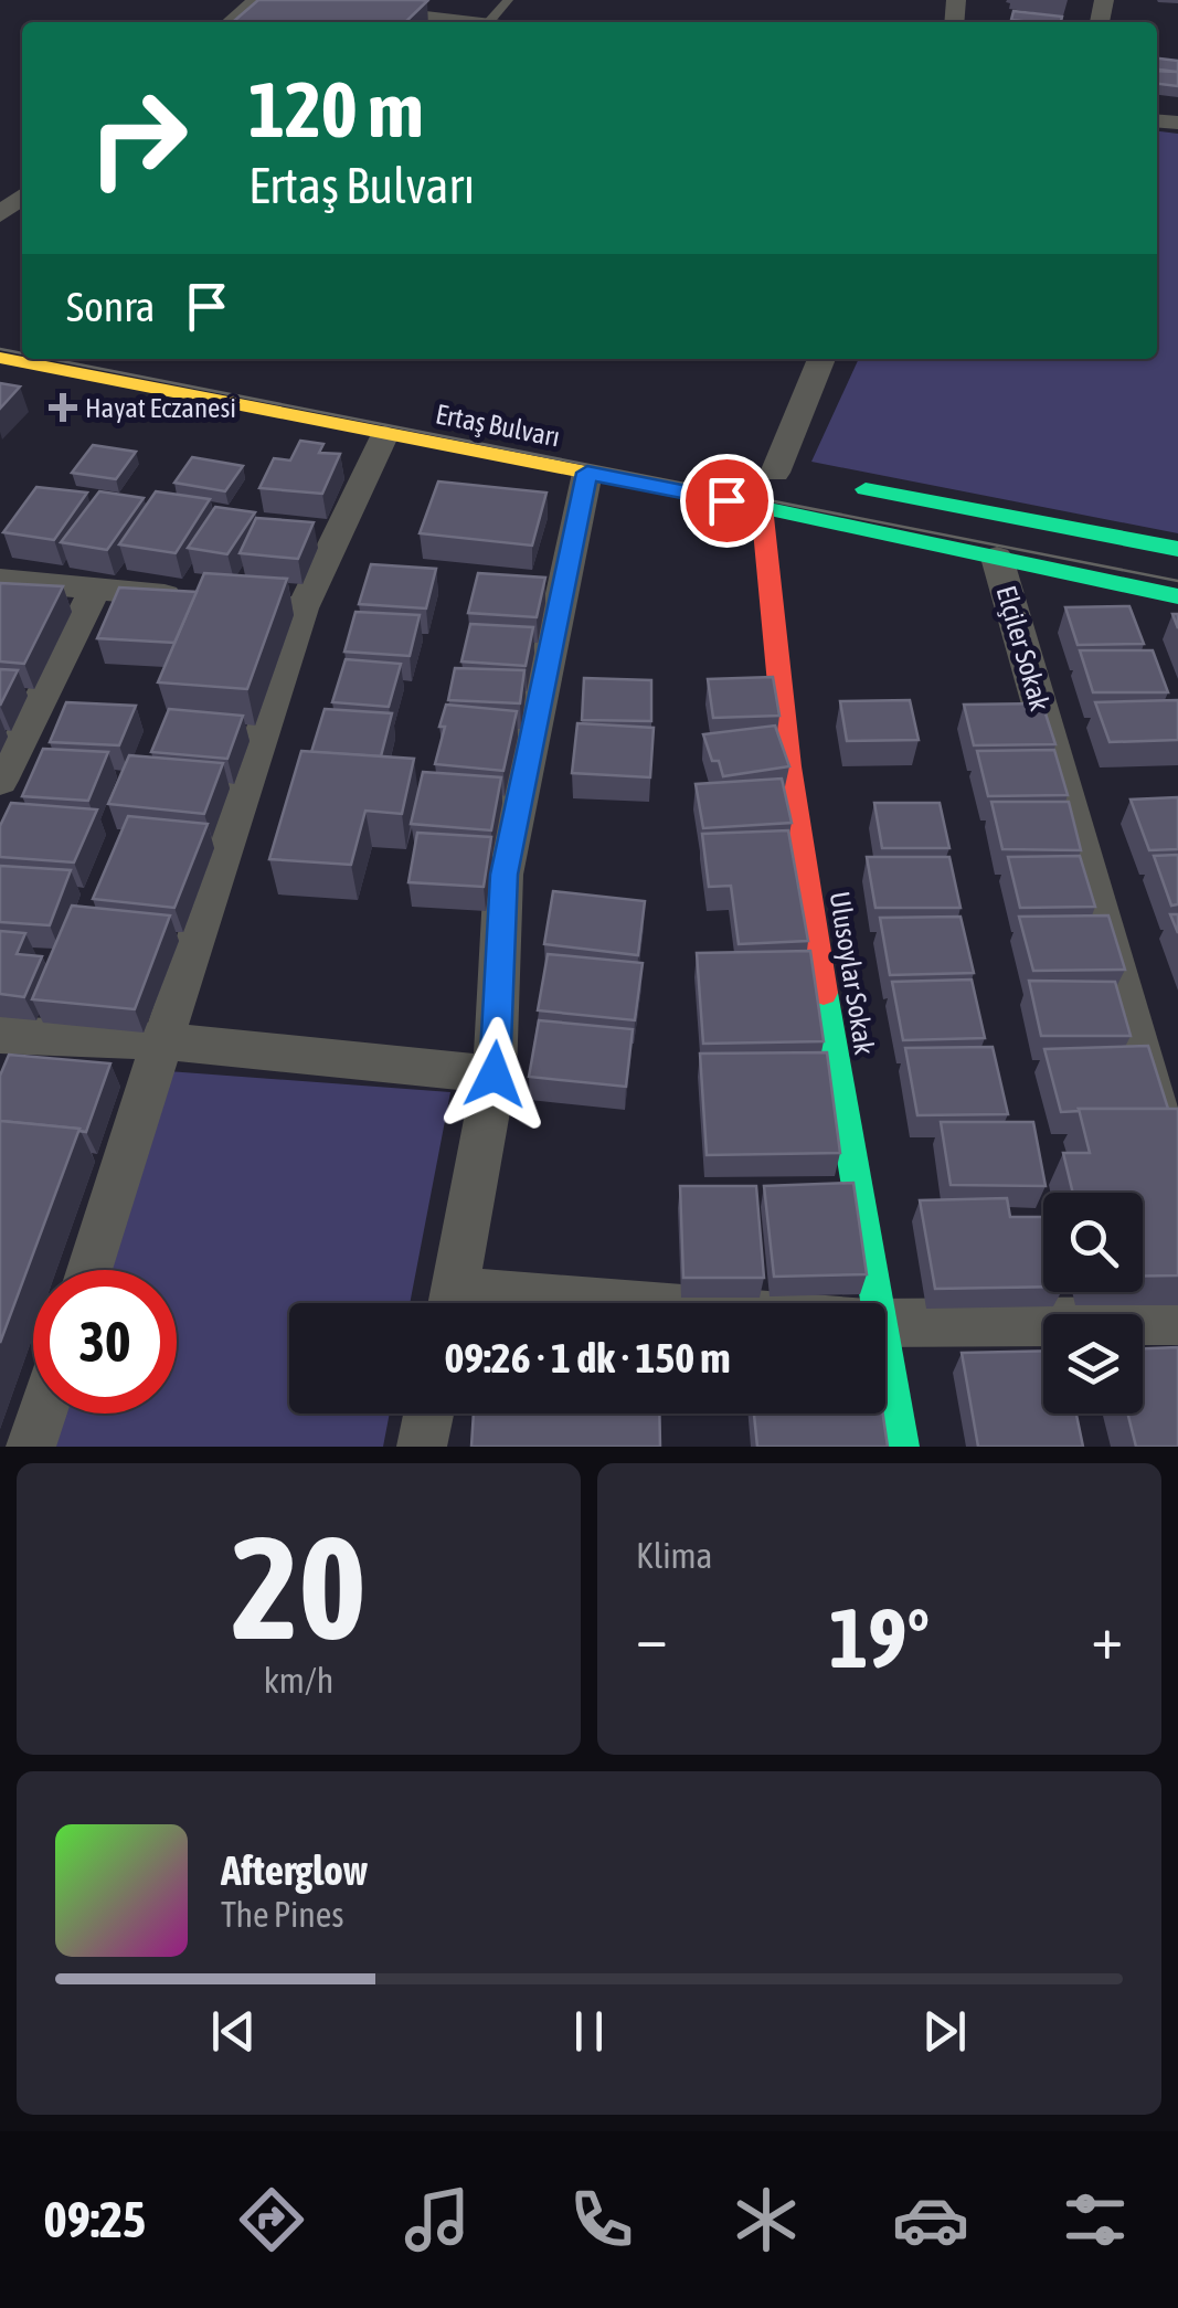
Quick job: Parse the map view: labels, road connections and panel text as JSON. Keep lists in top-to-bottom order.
{
  "streets": {
    "main road": ["Ertaş Bulvarı", "Ulusoylar Sokak"],
    "street": ["Elçiler Sokak"]
  },
  "crossings": [
    ["Ertaş Bulvarı", "Elçiler Sokak"],
    ["Ertaş Bulvarı", "Ulusoylar Sokak"]
  ],
  "places": {
    "health": ["Hayat Eczanesi"]
  },
  "page": {
    "turn": ["120 m", "Ertaş Bulvarı"],
    "then": "Sonra",
    "limit": "30",
    "trip": "09:26 · 1 dk · 150 m",
    "tile": [
      ["20", "km/h"],
      "Klima"
    ],
    "heat": ["−", "19°", "+"],
    "song": ["Afterglow", "The Pines"],
    "tabs": "09:25"
  }
}
